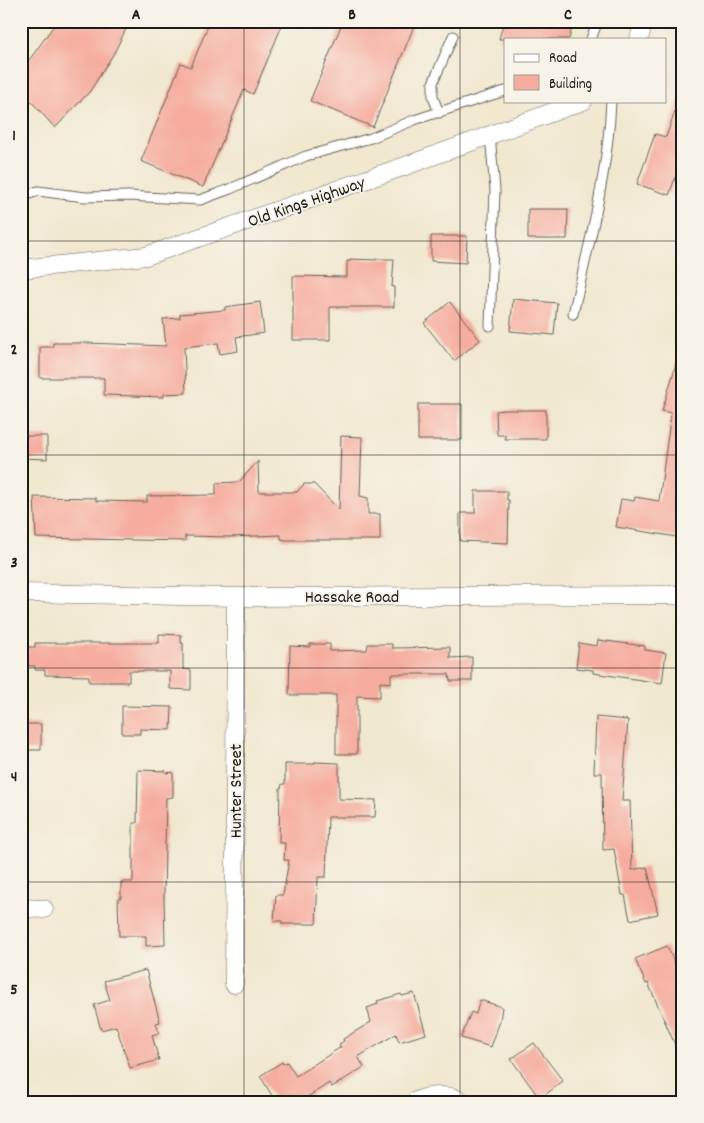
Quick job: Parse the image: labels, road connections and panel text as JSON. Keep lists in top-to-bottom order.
{
  "streets": {
    "street": ["Old Kings Highway", "Hassake Road", "Hunter Street"]
  },
  "crossings": [
    ["Hassake Road", "Hunter Street"]
  ],
  "legend": ["Road", "Building"],
  "grid": {
    "columns": ["A", "B", "C"],
    "rows": [
      "1",
      "2",
      "3",
      "4",
      "5"
    ]
  }
}
